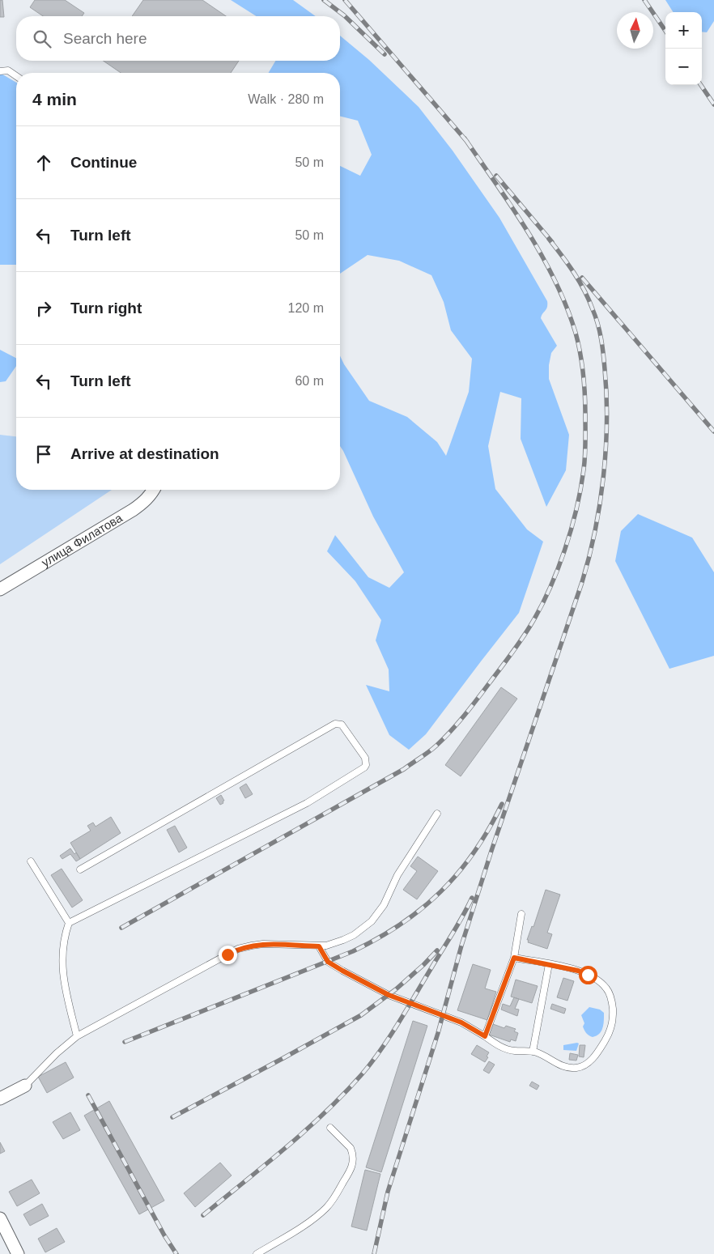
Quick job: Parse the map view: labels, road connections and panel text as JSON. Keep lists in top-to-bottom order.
{
  "streets": {
    "street": ["улица Филатова"]
  },
  "north": "top",
  "page": {
    "map_buttons": ["+", "−"],
    "search": "Search here",
    "heading": ["4 min", "Walk · 280 m"],
    "list": [
      ["Continue", "50 m"],
      ["Turn left", "50 m"],
      ["Turn right", "120 m"],
      ["Turn left", "60 m"],
      "Arrive at destination"
    ]
  }
}
